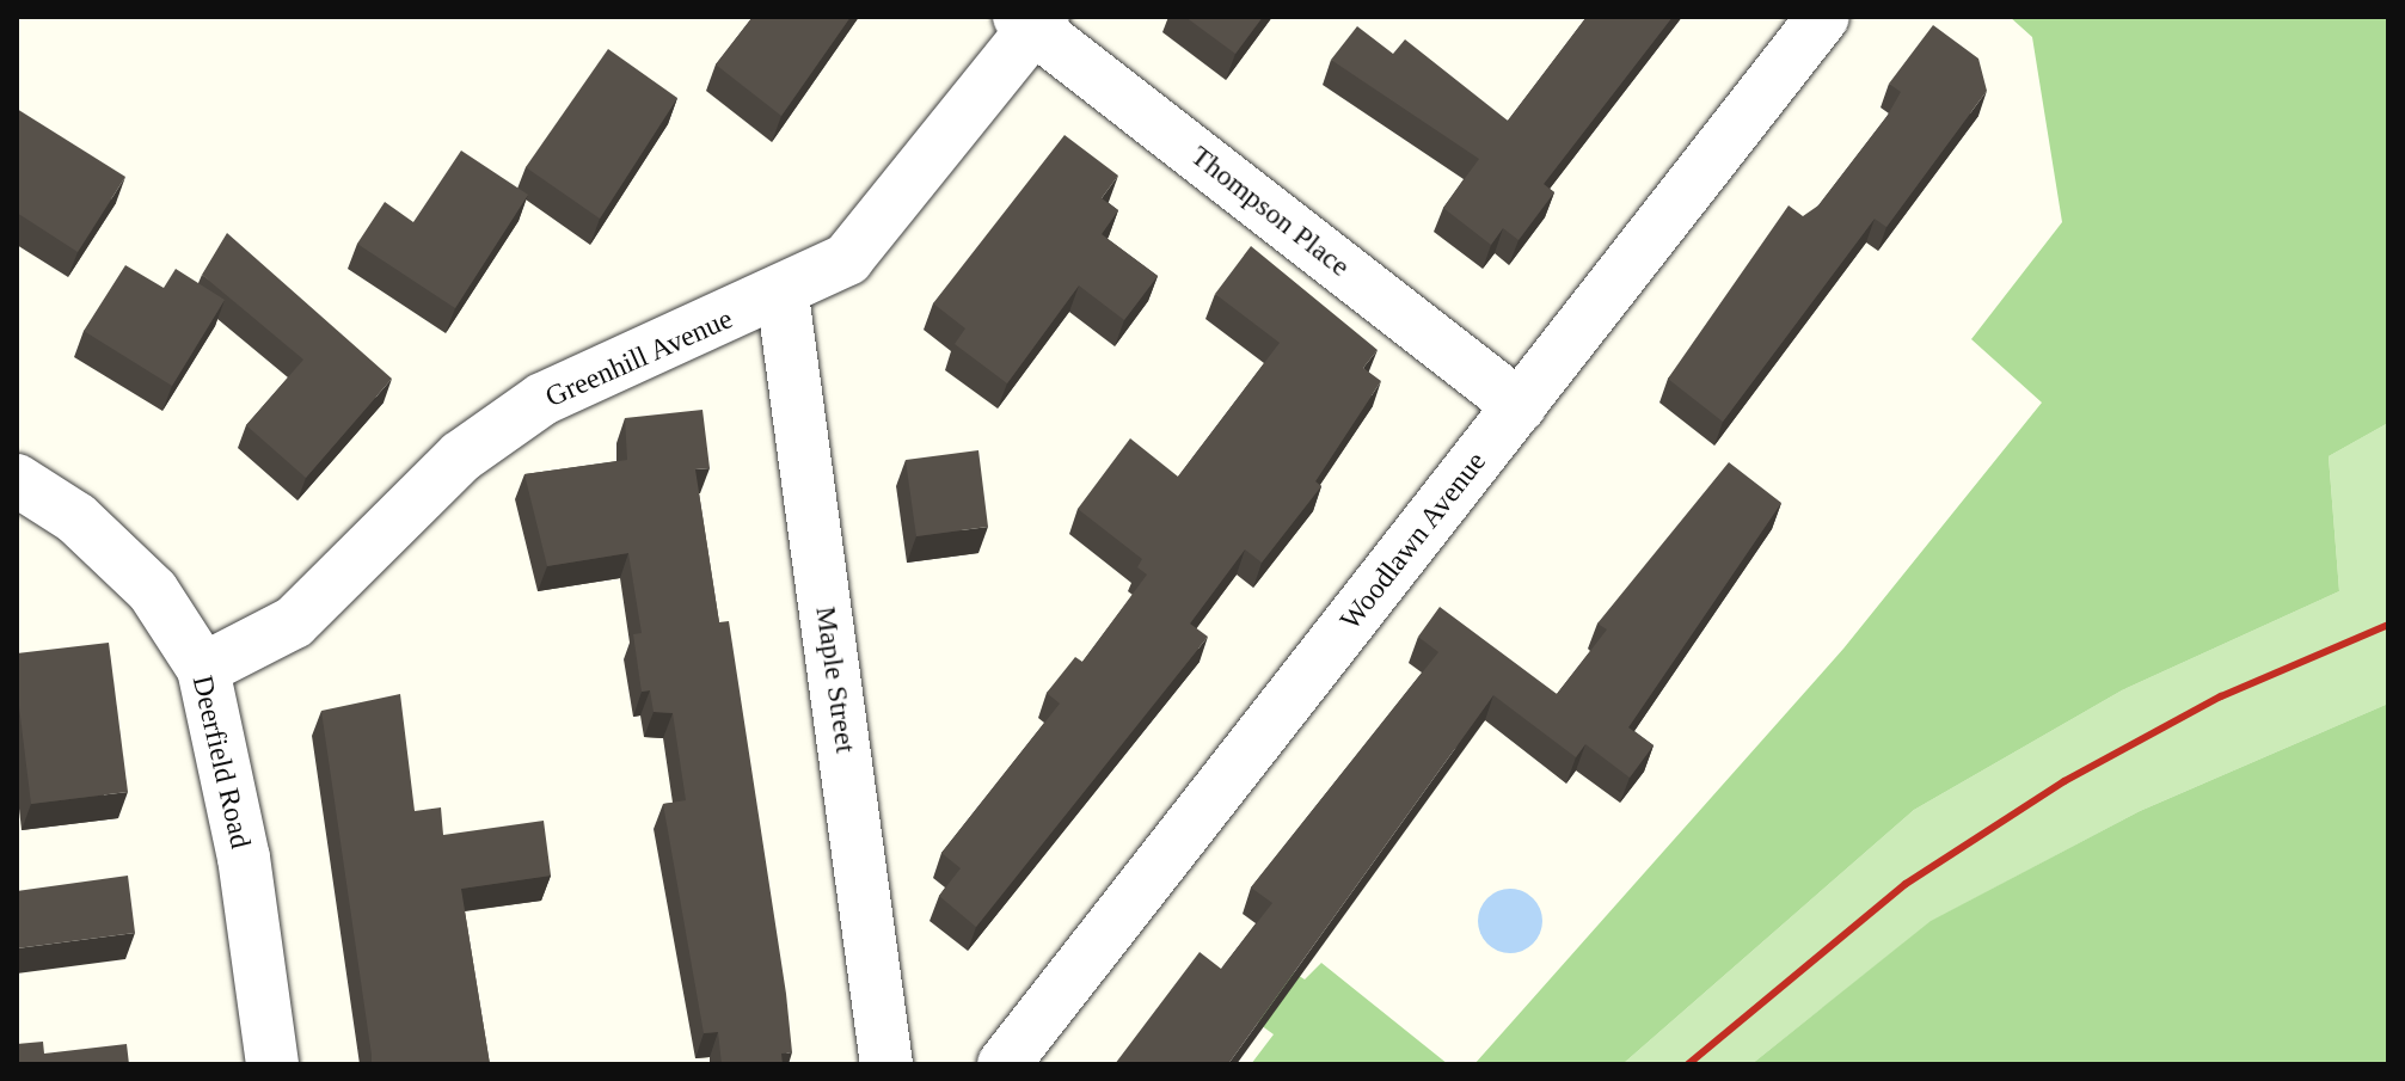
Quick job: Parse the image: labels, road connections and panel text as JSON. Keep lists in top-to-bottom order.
{
  "streets": {
    "street": [
      "Thompson Place",
      "Greenhill Avenue",
      "Woodlawn Avenue",
      "Maple Street",
      "Deerfield Road"
    ]
  },
  "crossings": [
    ["Thompson Place", "Greenhill Avenue"],
    ["Thompson Place", "Woodlawn Avenue"],
    ["Greenhill Avenue", "Maple Street"],
    ["Greenhill Avenue", "Deerfield Road"]
  ]
}
